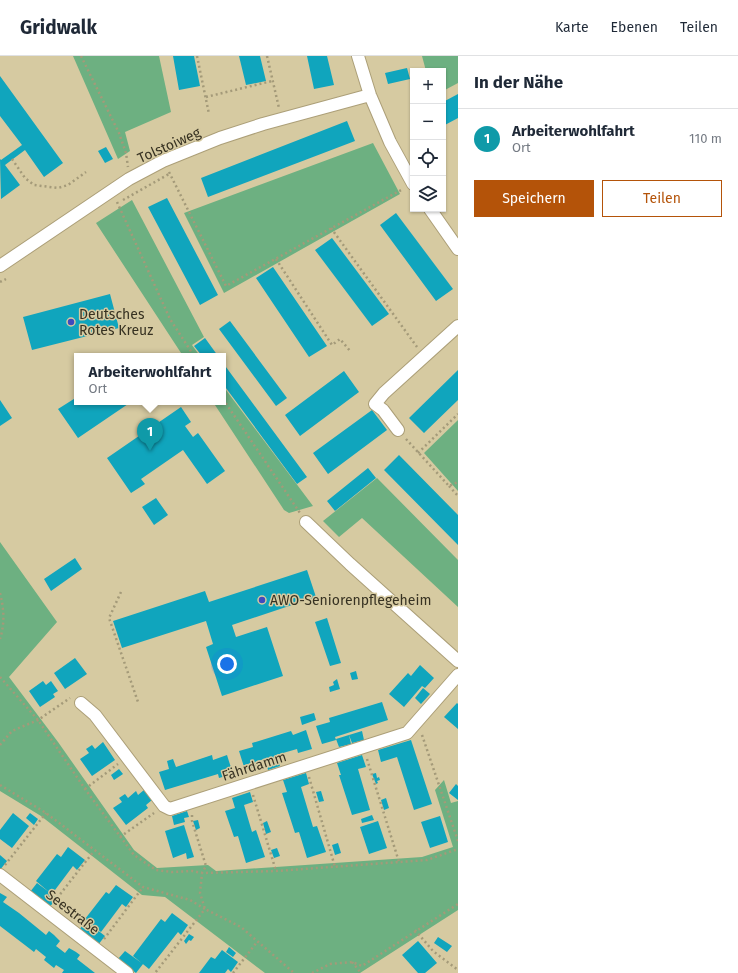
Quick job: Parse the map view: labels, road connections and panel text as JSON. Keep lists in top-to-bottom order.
{
  "streets": {
    "street": ["Tolstoiweg", "Fährdamm", "Seestraße"]
  },
  "places": ["Deutsches Rotes Kreuz", "AWO-Seniorenpflegeheim"],
  "page": {
    "header": "Gridwalk",
    "nav": ["Karte", "Ebenen", "Teilen"],
    "heading": "In der Nähe",
    "map_buttons": ["+", "−"],
    "list": [
      {
        "mark": "1",
        "name": "Arbeiterwohlfahrt",
        "note": "Ort",
        "value": "110 m"
      }
    ],
    "buttons": ["Speichern", "Teilen"],
    "popup": ["Arbeiterwohlfahrt", "Ort"],
    "pins": "1"
  }
}
